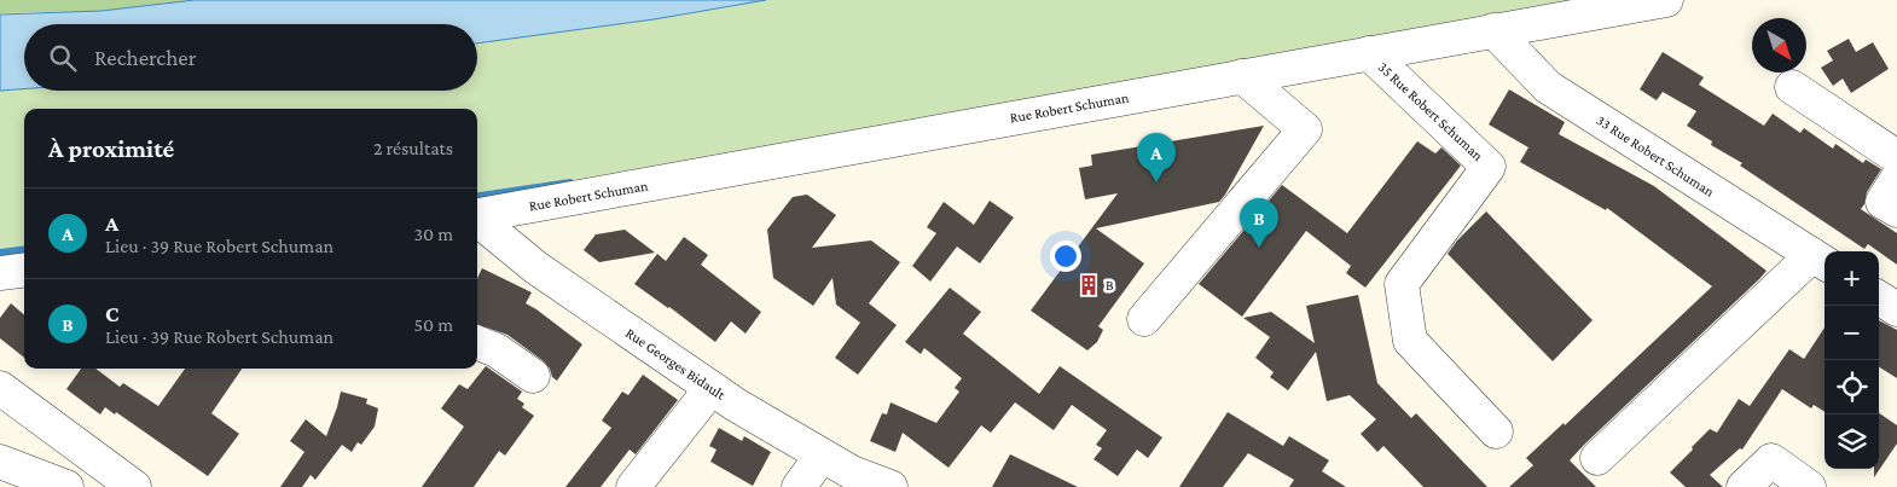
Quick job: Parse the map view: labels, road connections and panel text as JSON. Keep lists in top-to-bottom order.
{
  "streets": {
    "street": [
      "Rue Robert Schuman",
      "35 Rue Robert Schuman",
      "33 Rue Robert Schuman",
      "Rue Georges Bidault"
    ]
  },
  "crossings": [
    ["Rue Robert Schuman", "35 Rue Robert Schuman"],
    ["Rue Robert Schuman", "33 Rue Robert Schuman"]
  ],
  "places": {
    "building": ["B"]
  },
  "north": "bottom right",
  "page": {
    "search": "Rechercher",
    "heading": ["À proximité", "2 résultats"],
    "pins": ["A", "B"],
    "list": [
      {
        "mark": "A",
        "name": "A",
        "note": "Lieu · 39 Rue Robert Schuman",
        "value": "30 m"
      },
      {
        "mark": "B",
        "name": "C",
        "note": "Lieu · 39 Rue Robert Schuman",
        "value": "50 m"
      }
    ],
    "map_buttons": ["+", "−"]
  }
}
